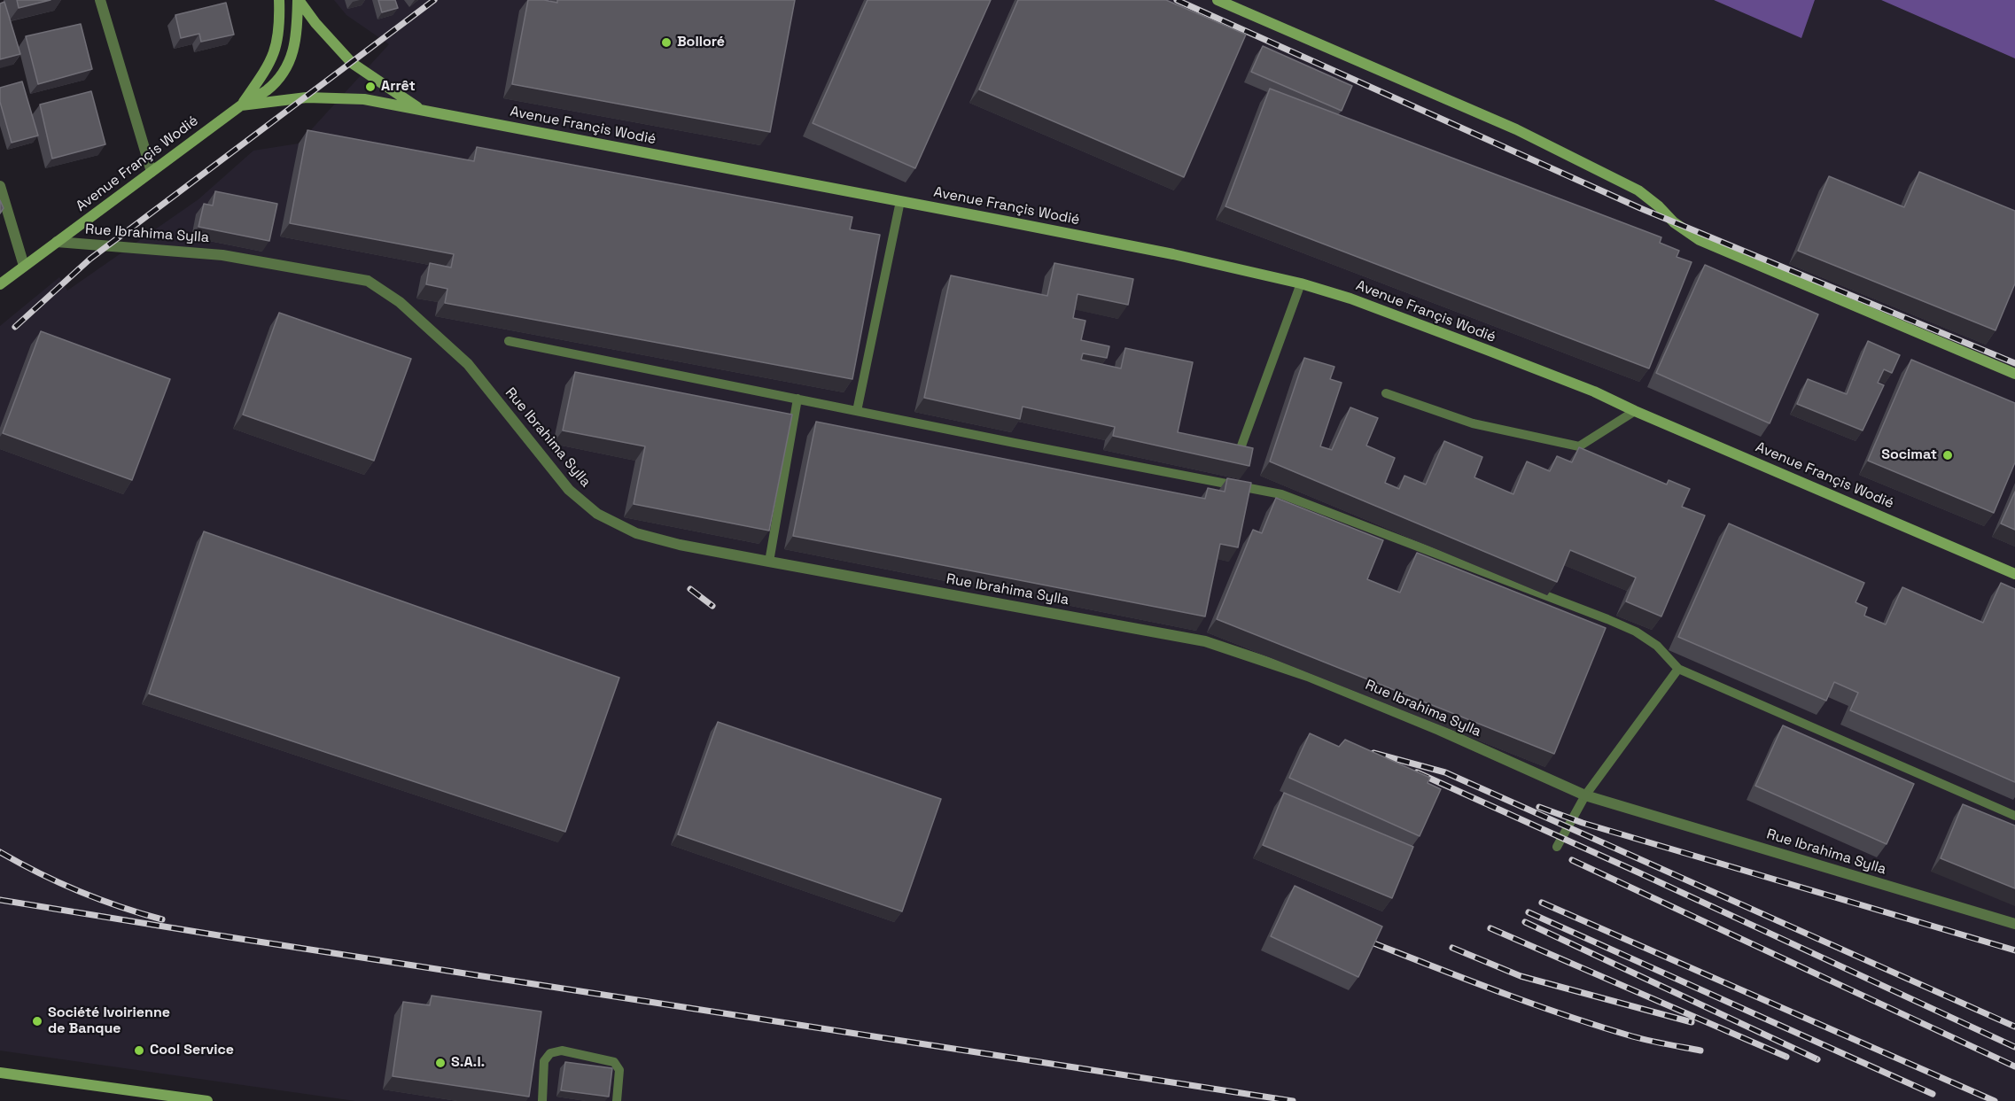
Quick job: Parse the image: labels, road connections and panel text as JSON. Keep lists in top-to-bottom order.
{
  "streets": {
    "main road": ["Avenue Françis Wodié"],
    "street": ["Rue Ibrahima Sylla"]
  },
  "crossings": [
    ["Avenue Françis Wodié", "Rue Ibrahima Sylla"]
  ],
  "places": [
    "Bolloré",
    "Arrêt",
    "Socimat",
    "Société Ivoirienne de Banque",
    "Cool Service",
    "S.A.I."
  ]
}
